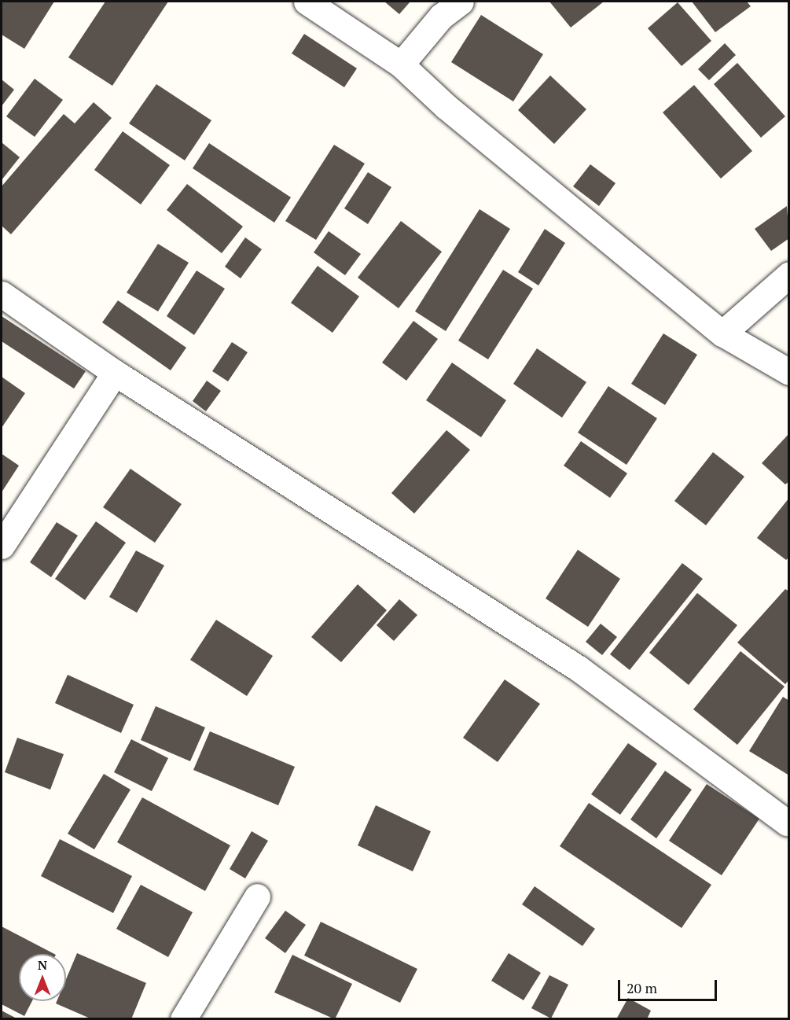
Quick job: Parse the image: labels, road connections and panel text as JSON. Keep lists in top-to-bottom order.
{
  "scale_bar": "20 m",
  "north": "top"
}
